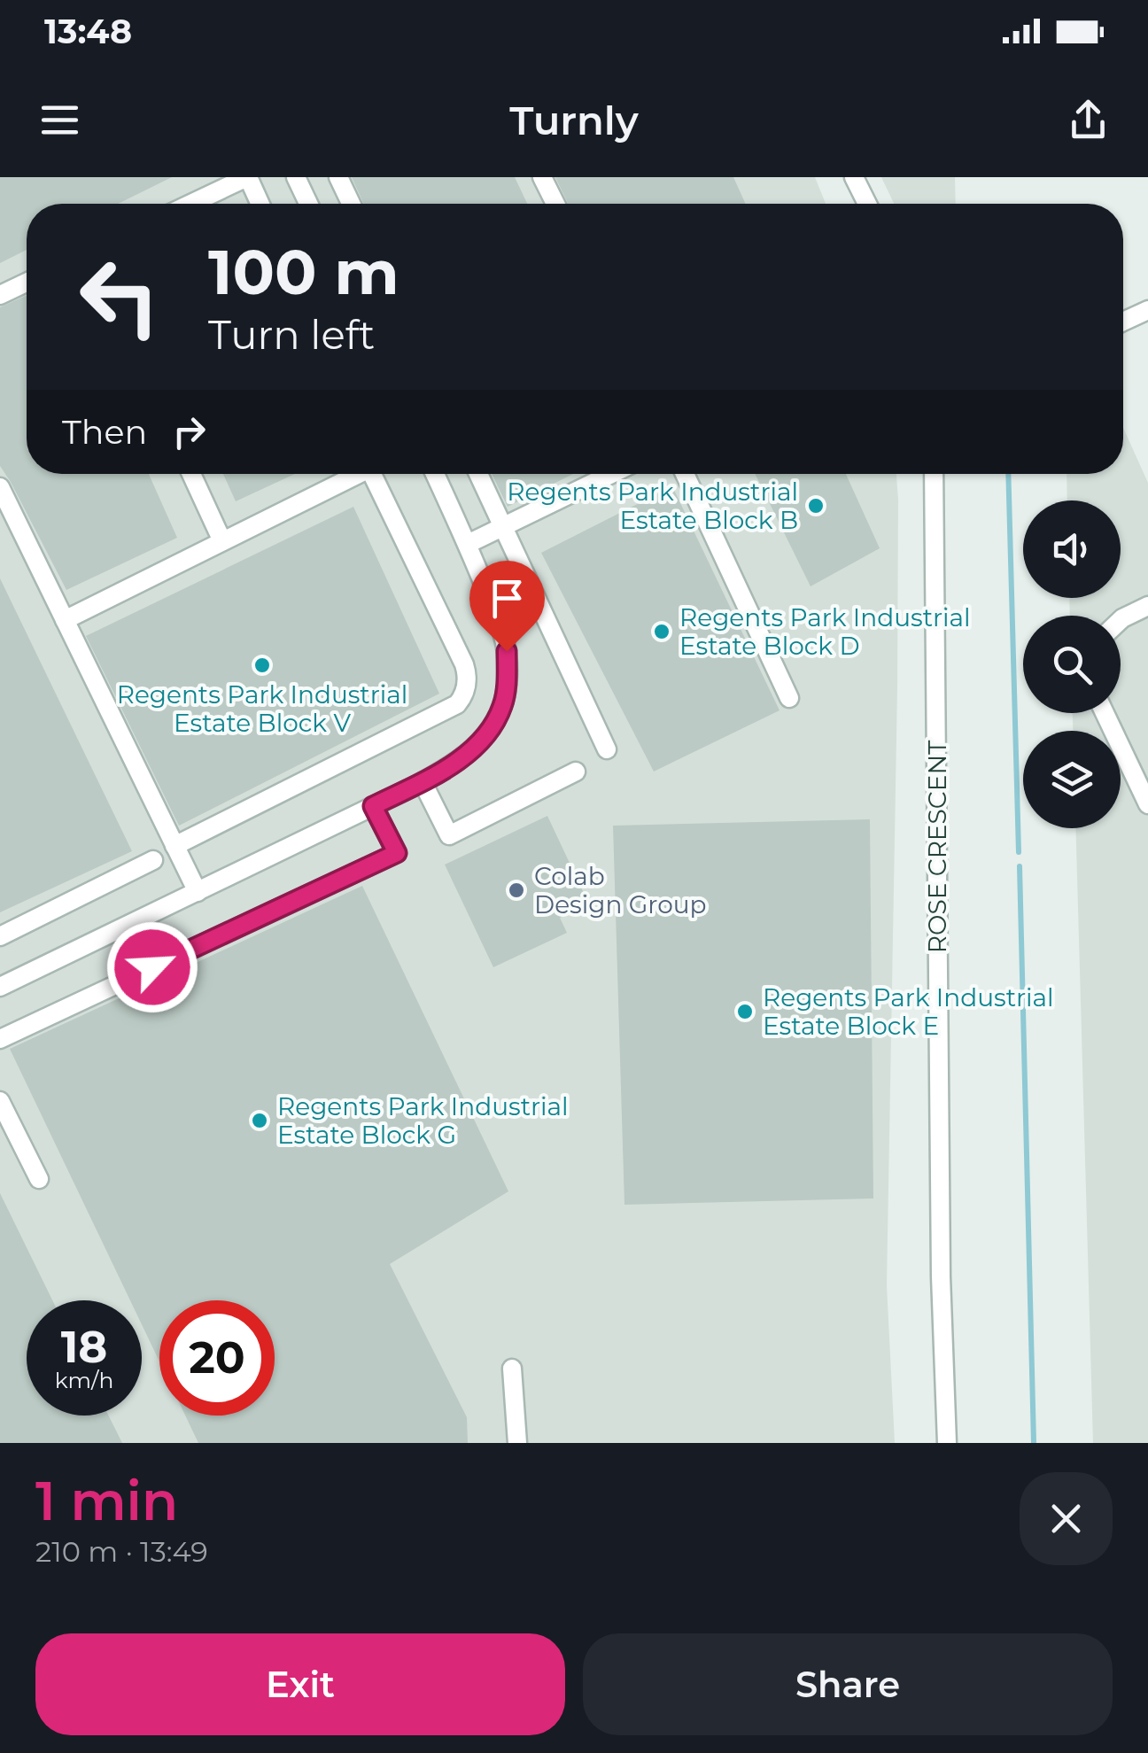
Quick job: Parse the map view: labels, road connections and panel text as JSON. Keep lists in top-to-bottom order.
{
  "streets": {
    "street": ["ROSE CRESCENT"]
  },
  "places": [
    "Regents Park Industrial Estate Block B",
    "Regents Park Industrial Estate Block D",
    "Regents Park Industrial Estate Block V",
    "Colab Design Group",
    "Regents Park Industrial Estate Block E",
    "Regents Park Industrial Estate Block G"
  ],
  "page": {
    "status": "13:48",
    "header": "Turnly",
    "turn": ["100 m", "Turn left"],
    "then": "Then",
    "speed": "18 km/h",
    "limit": "20",
    "heading": ["1 min", "210 m · 13:49"],
    "buttons": ["Exit", "Share"]
  }
}
